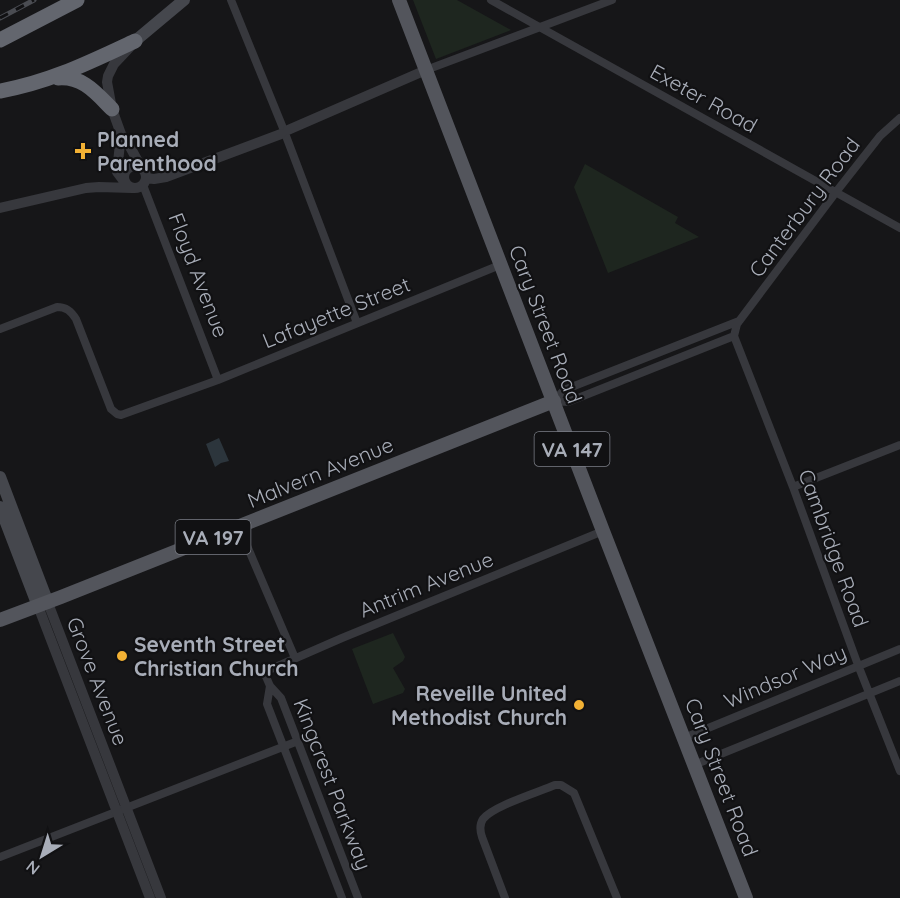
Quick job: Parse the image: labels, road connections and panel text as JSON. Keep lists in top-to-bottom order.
{
  "streets": {
    "main road": [
      "Cary Street Road",
      "VA 147",
      "Malvern Avenue",
      "VA 197",
      "Grove Avenue"
    ],
    "street": [
      "Exeter Road",
      "Canterbury Road",
      "Floyd Avenue",
      "Lafayette Street",
      "Cambridge Road",
      "Antrim Avenue",
      "Windsor Way",
      "Kingcrest Parkway"
    ]
  },
  "crossings": [
    ["Exeter Road", "Canterbury Road"],
    ["Canterbury Road", "Cambridge Road"],
    ["Floyd Avenue", "Lafayette Street"],
    ["Lafayette Street", "Cary Street Road"],
    ["Cary Street Road", "Malvern Avenue"],
    ["Cary Street Road", "Antrim Avenue"],
    ["Cary Street Road", "Windsor Way"],
    ["Malvern Avenue", "Grove Avenue"],
    ["Cambridge Road", "Windsor Way"],
    ["Antrim Avenue", "Kingcrest Parkway"]
  ],
  "places": {
    "health": ["Planned Parenthood"],
    "other": ["Seventh Street Christian Church", "Reveille United Methodist Church"]
  },
  "north": "bottom left"
}
